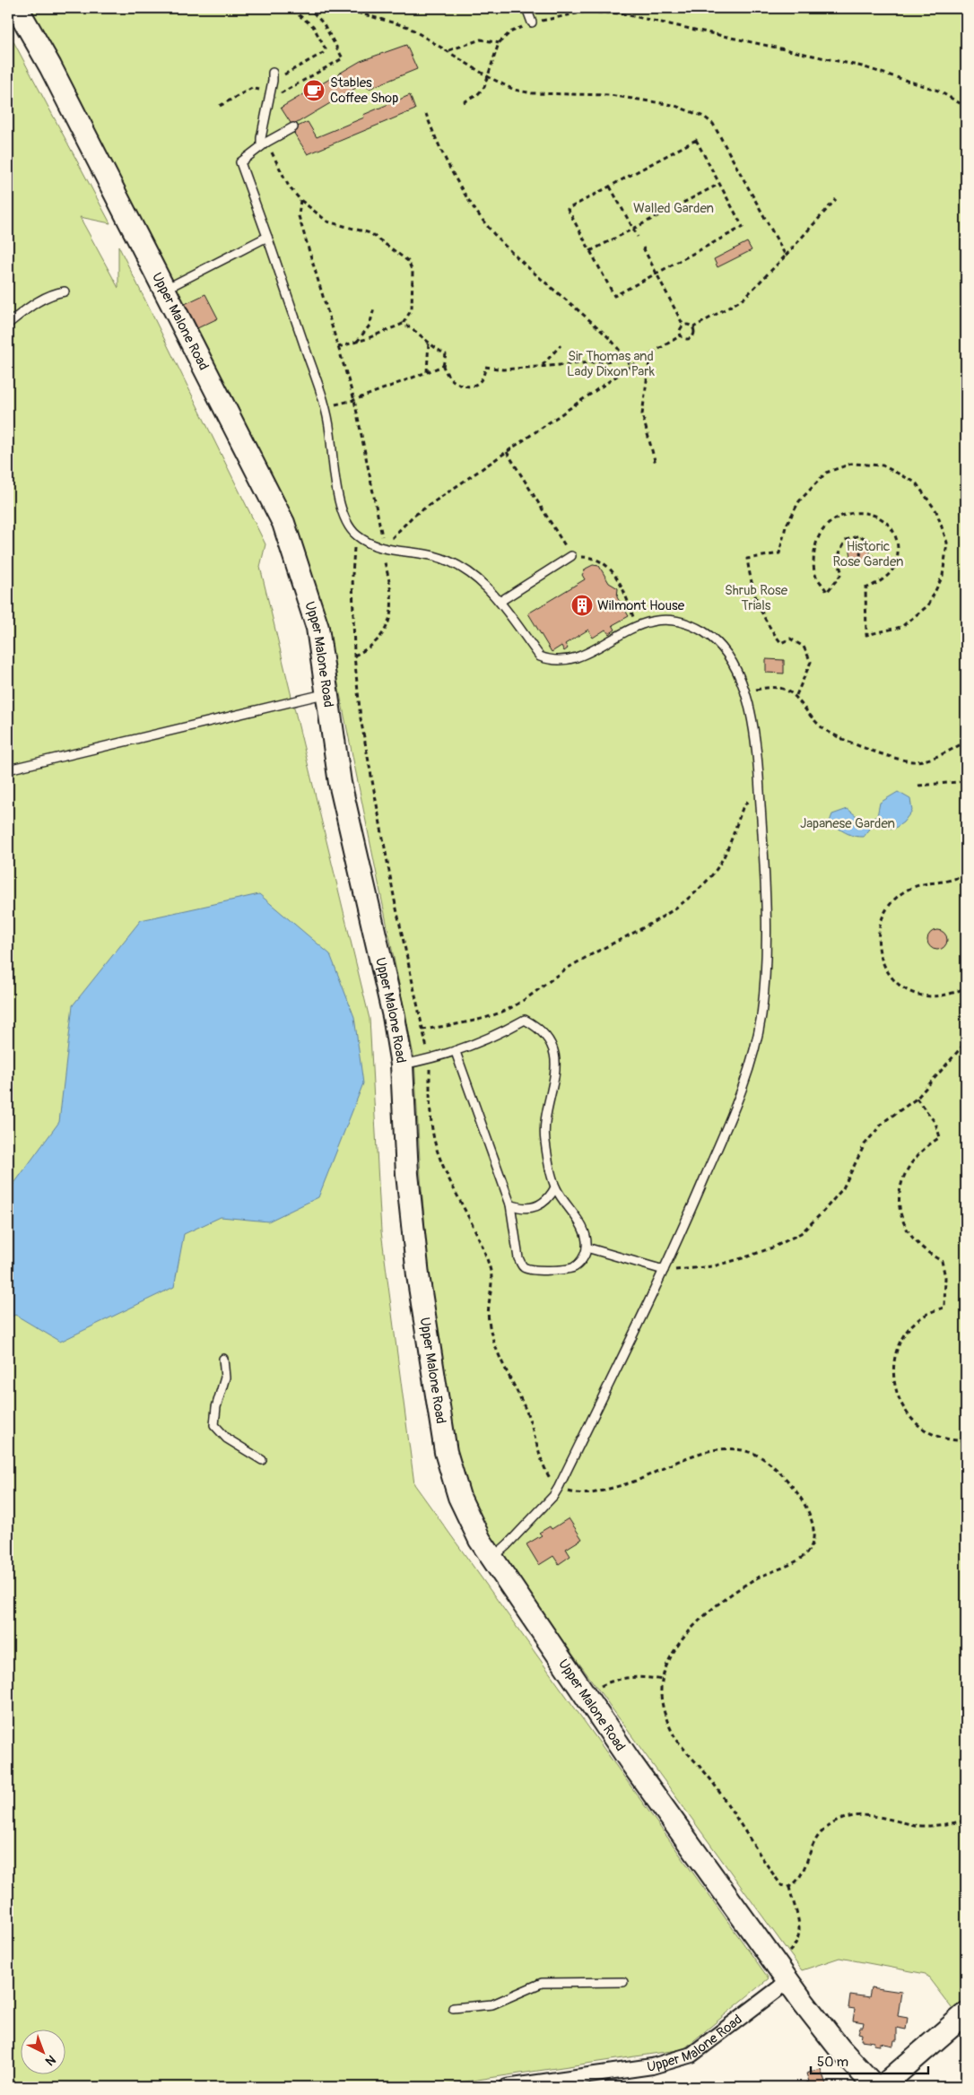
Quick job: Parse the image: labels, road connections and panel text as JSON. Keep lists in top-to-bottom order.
{
  "streets": {
    "main road": ["Upper Malone Road"]
  },
  "parks": [
    "Walled Garden",
    "Sir Thomas and Lady Dixon Park",
    "Historic Rose Garden",
    "Shrub Rose Trials",
    "Japanese Garden"
  ],
  "places": {
    "cafe": ["Stables Coffee Shop"],
    "building": ["Wilmont House"]
  },
  "scale_bar": "50 m",
  "north": "bottom right"
}
